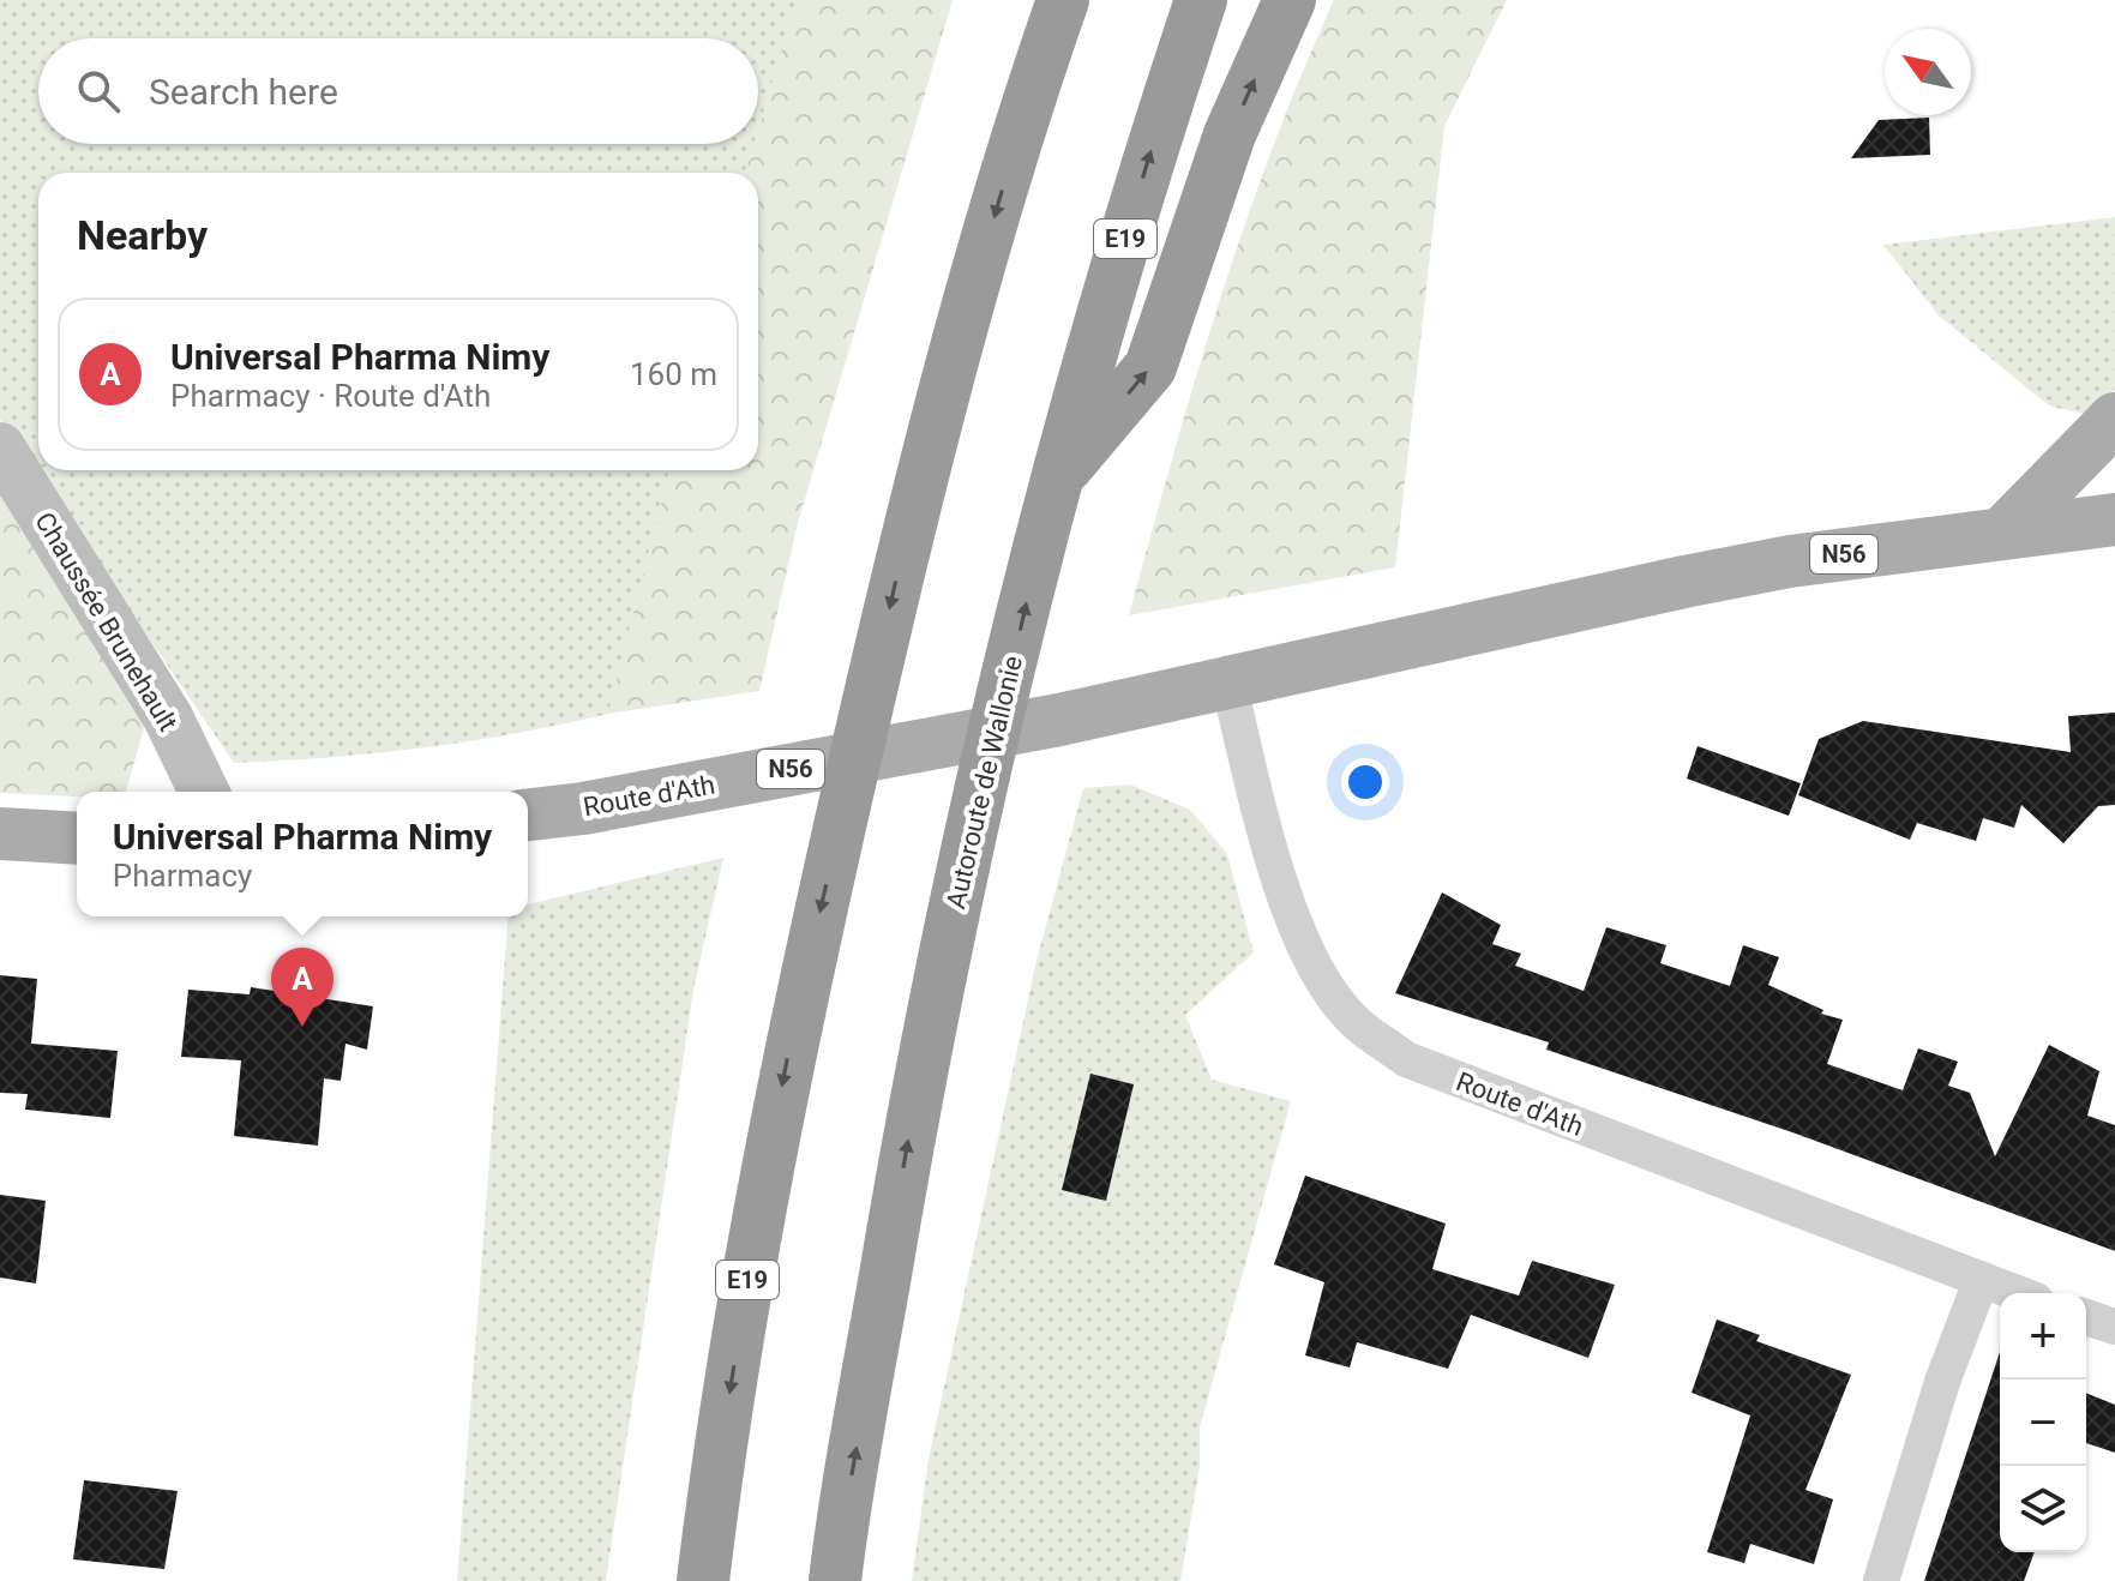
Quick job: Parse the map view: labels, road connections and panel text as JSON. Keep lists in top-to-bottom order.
{
  "streets": {
    "highway": ["E19", "Autoroute de Wallonie"],
    "main road": ["N56", "Chaussée Brunehault", "Route d'Ath"]
  },
  "north": "top left",
  "page": {
    "search": "Search here",
    "heading": "Nearby",
    "list": [
      {
        "mark": "A",
        "name": "Universal Pharma Nimy",
        "note": "Pharmacy · Route d'Ath",
        "value": "160 m"
      }
    ],
    "popup": ["Universal Pharma Nimy", "Pharmacy"],
    "pins": "A",
    "map_buttons": ["+", "−"]
  }
}
